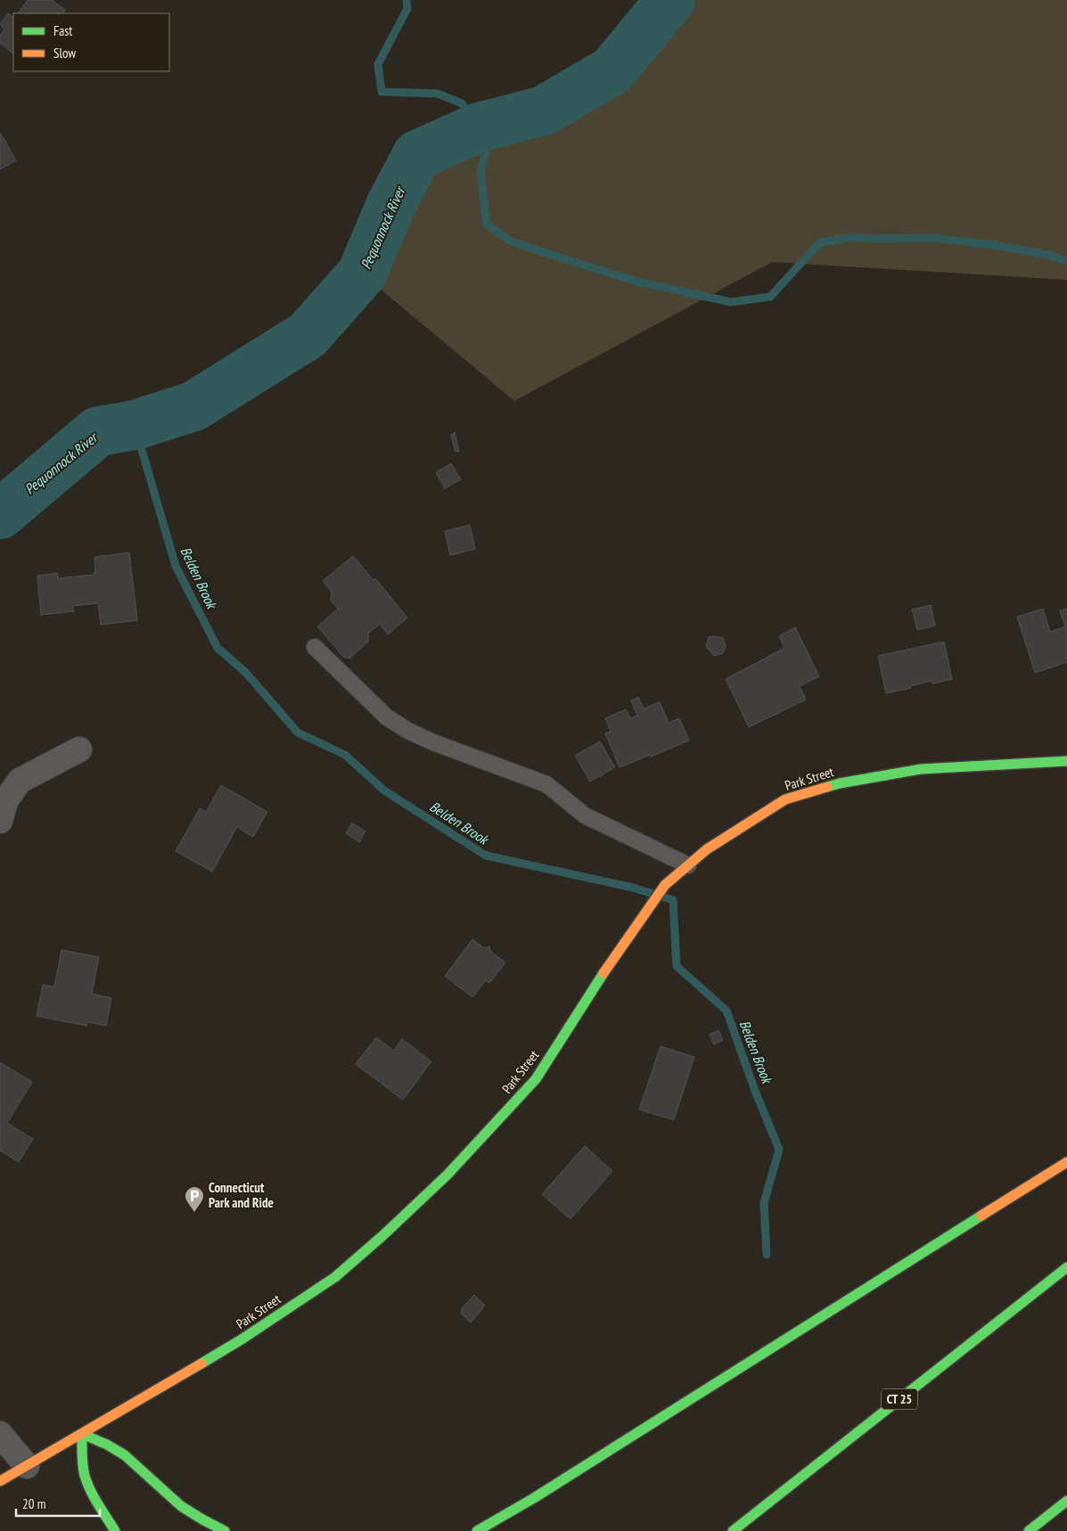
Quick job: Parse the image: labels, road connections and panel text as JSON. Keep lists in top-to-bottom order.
{
  "streets": {
    "main road": ["Park Street", "CT 25"]
  },
  "water": ["Pequonnock River", "Belden Brook"],
  "places": {
    "parking": ["Connecticut Park and Ride"]
  },
  "legend": ["Fast", "Slow"],
  "scale_bar": "20 m"
}
